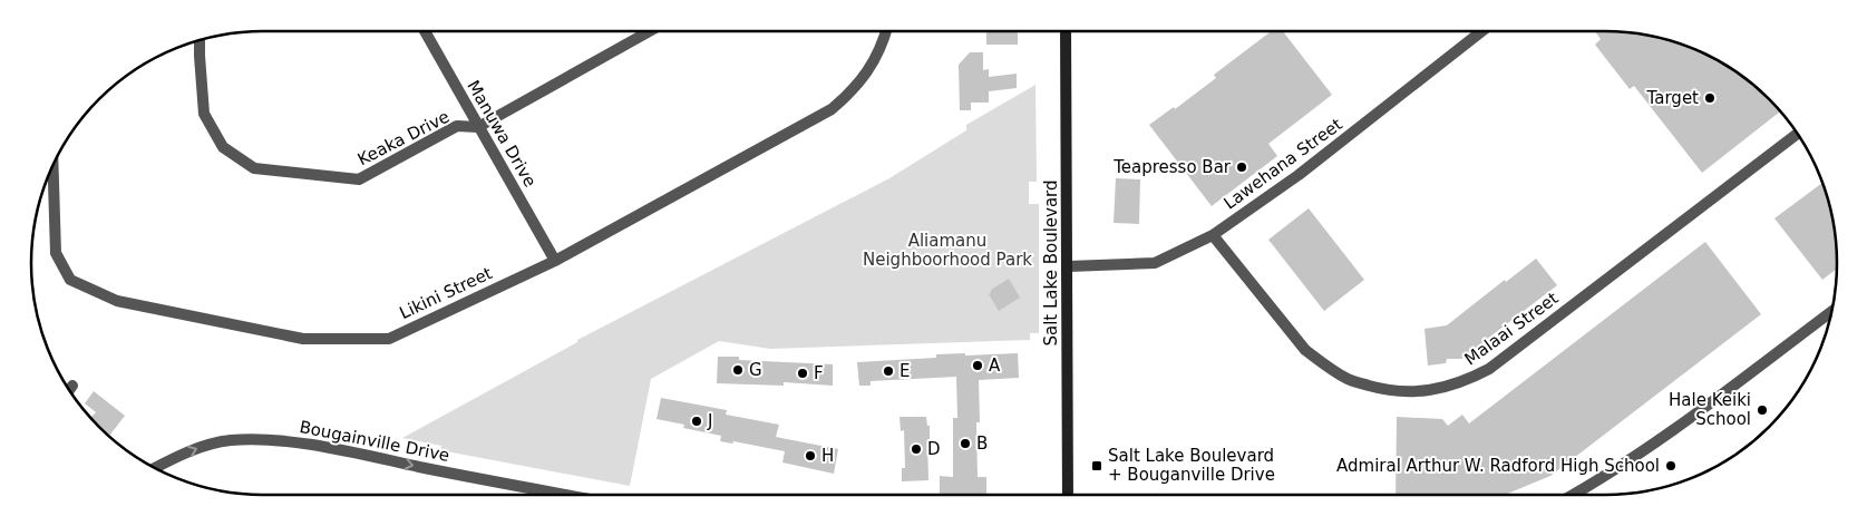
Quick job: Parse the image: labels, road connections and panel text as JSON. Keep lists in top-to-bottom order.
{
  "streets": {
    "main road": ["Salt Lake Boulevard"],
    "street": [
      "Manuwa Drive",
      "Keaka Drive",
      "Lawehana Street",
      "Likini Street",
      "Malaai Street",
      "Bougainville Drive"
    ]
  },
  "crossings": [
    ["Manuwa Drive", "Keaka Drive"],
    ["Manuwa Drive", "Likini Street"],
    ["Lawehana Street", "Salt Lake Boulevard"],
    ["Lawehana Street", "Malaai Street"]
  ],
  "one_way": ["Bougainville Drive"],
  "parks": ["Aliamanu Neighboorhood Park"],
  "places": {
    "other": [
      "Target",
      "Teapresso Bar",
      "A",
      "G",
      "E",
      "F",
      "Hale Keiki School",
      "J",
      "B",
      "D",
      "H",
      "Admiral Arthur W. Radford High School"
    ],
    "transit": ["Salt Lake Boulevard + Bouganville Drive"]
  }
}
